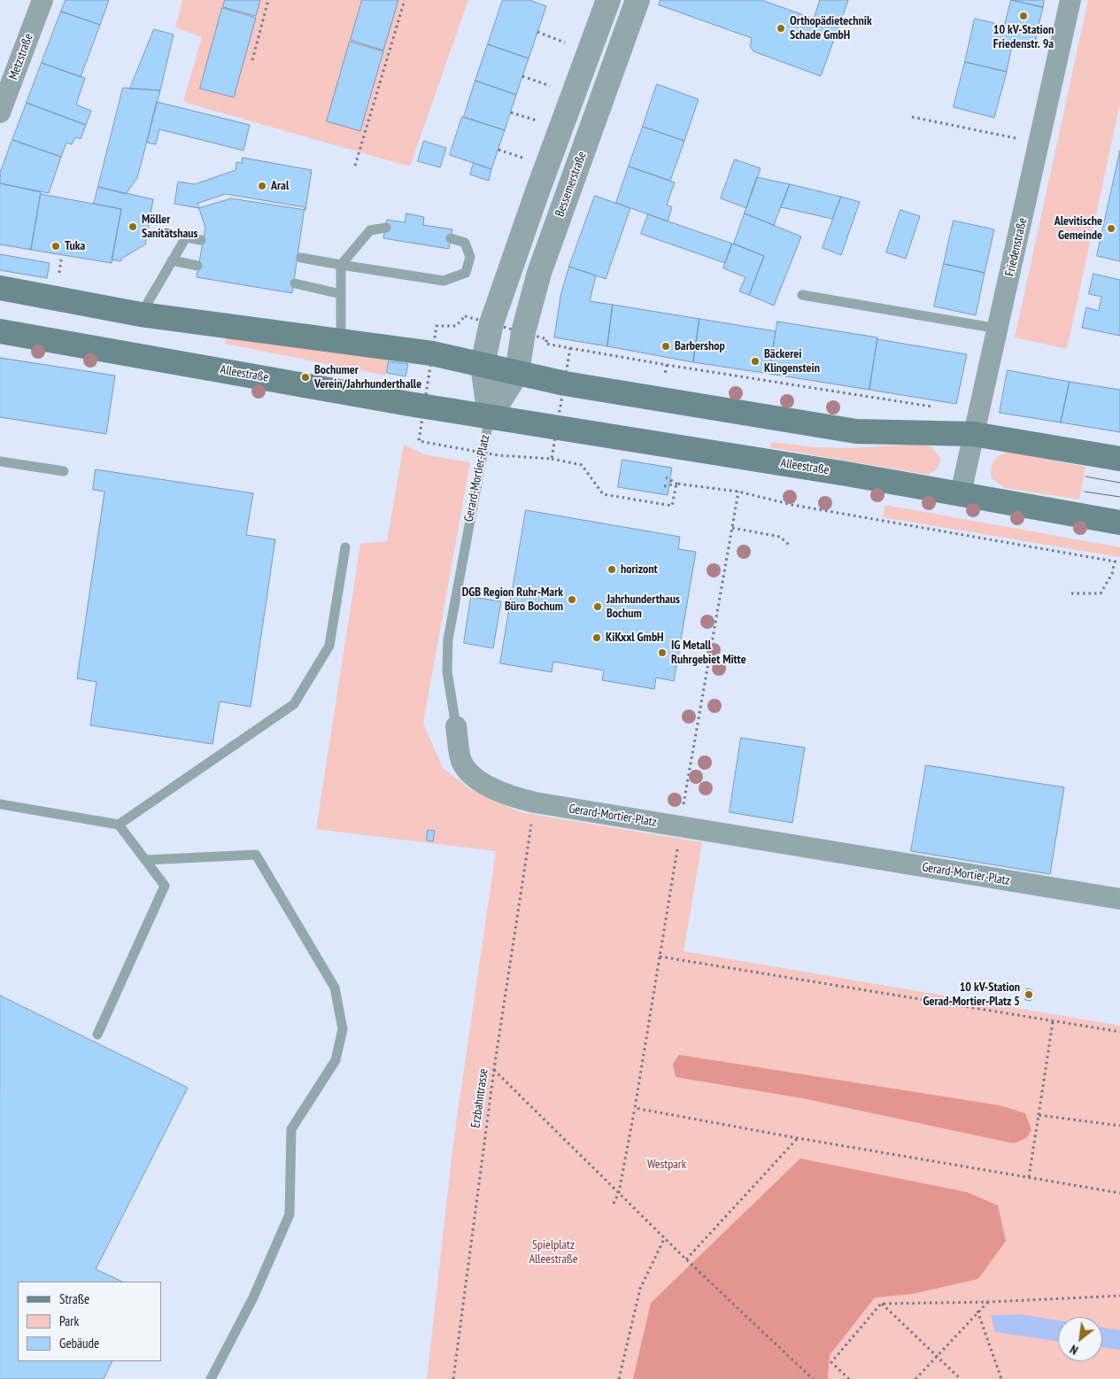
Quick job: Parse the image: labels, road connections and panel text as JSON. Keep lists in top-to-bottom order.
{
  "streets": {
    "main road": ["Alleestraße"],
    "street": [
      "Metzstraße",
      "Bessemerstraße",
      "Friedenstraße",
      "Gerard-Mortier-Platz"
    ],
    "path": ["Erzbahntrasse"]
  },
  "crossings": [
    ["Friedenstraße", "Alleestraße"],
    ["Alleestraße", "Gerard-Mortier-Platz"]
  ],
  "parks": ["Westpark", "Spielplatz Alleestraße"],
  "places": [
    "10 kV-Station Friedenstr. 9a",
    "Orthopädietechnik Schade GmbH",
    "Aral",
    "Möller Sanitätshaus",
    "Alevitische Gemeinde",
    "Tuka",
    "Barbershop",
    "Bäckerei Klingenstein",
    "Bochumer Verein/Jahrhunderthalle",
    "horizont",
    "DGB Region Ruhr-Mark Büro Bochum",
    "Jahrhunderthaus Bochum",
    "KiKxxl GmbH",
    "IG Metall Ruhrgebiet Mitte",
    "10 kV-Station Gerad-Mortier-Platz 5"
  ],
  "legend": ["Straße", "Park", "Gebäude"],
  "north": "bottom left"
}
